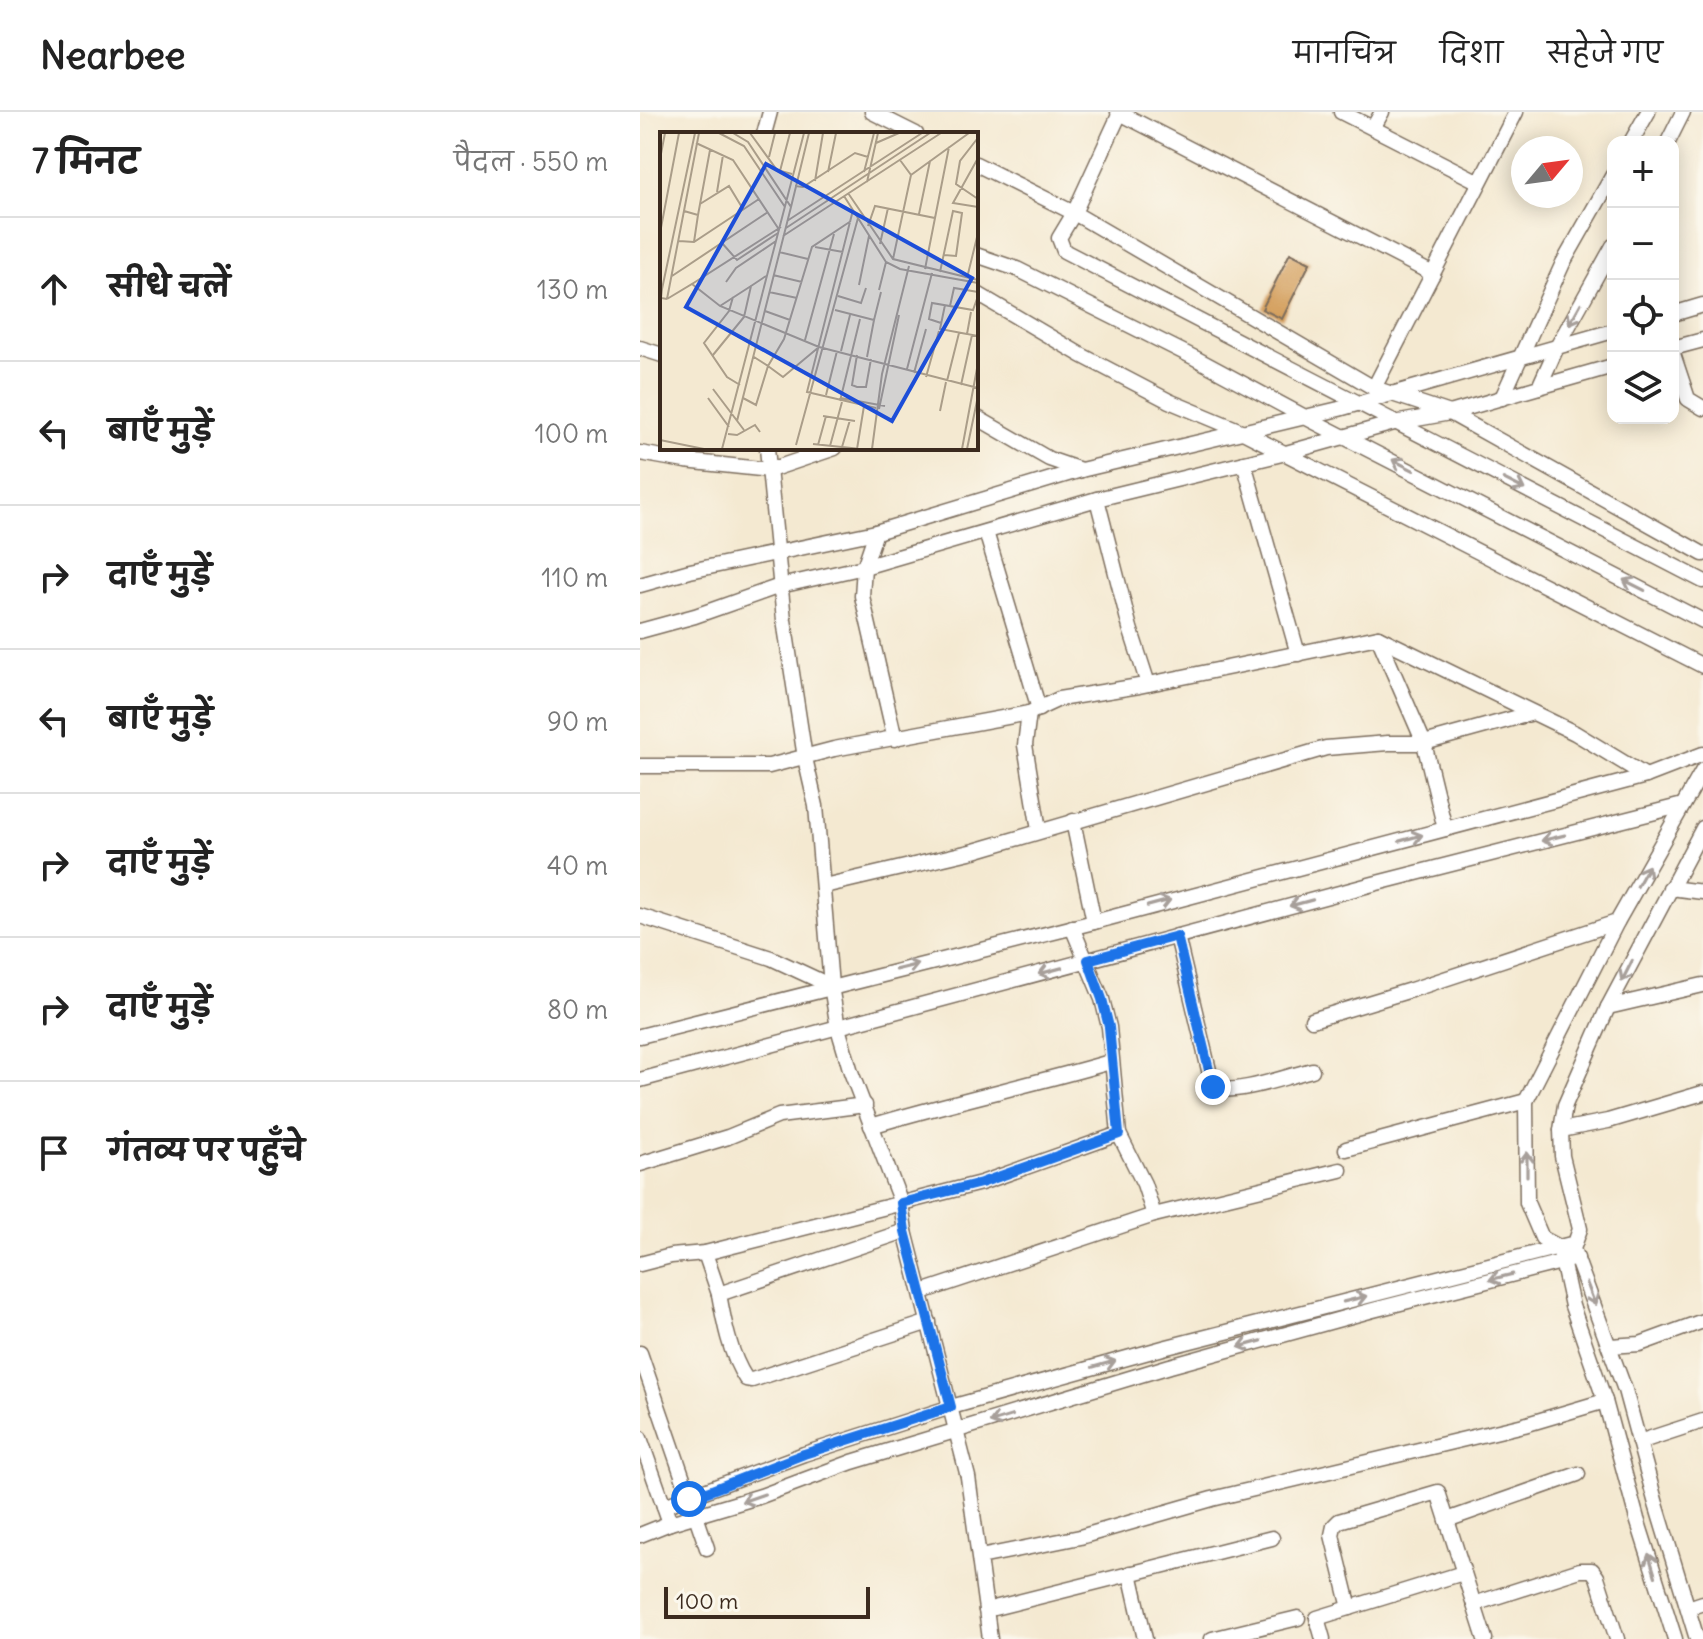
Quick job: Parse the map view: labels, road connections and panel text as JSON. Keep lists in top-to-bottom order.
{
  "scale_bar": "100 m",
  "north": "top right",
  "page": {
    "header": "Nearbee",
    "nav": ["मानचित्र", "दिशा", "सहेजे गए"],
    "heading": ["7 मिनट", "पैदल · 550 m"],
    "map_buttons": ["+", "−"],
    "list": [
      ["सीधे चलें", "130 m"],
      ["बाएँ मुड़ें", "100 m"],
      ["दाएँ मुड़ें", "110 m"],
      ["बाएँ मुड़ें", "90 m"],
      ["दाएँ मुड़ें", "40 m"],
      ["दाएँ मुड़ें", "80 m"],
      "गंतव्य पर पहुँचे"
    ],
    "scale": "100 m"
  }
}
